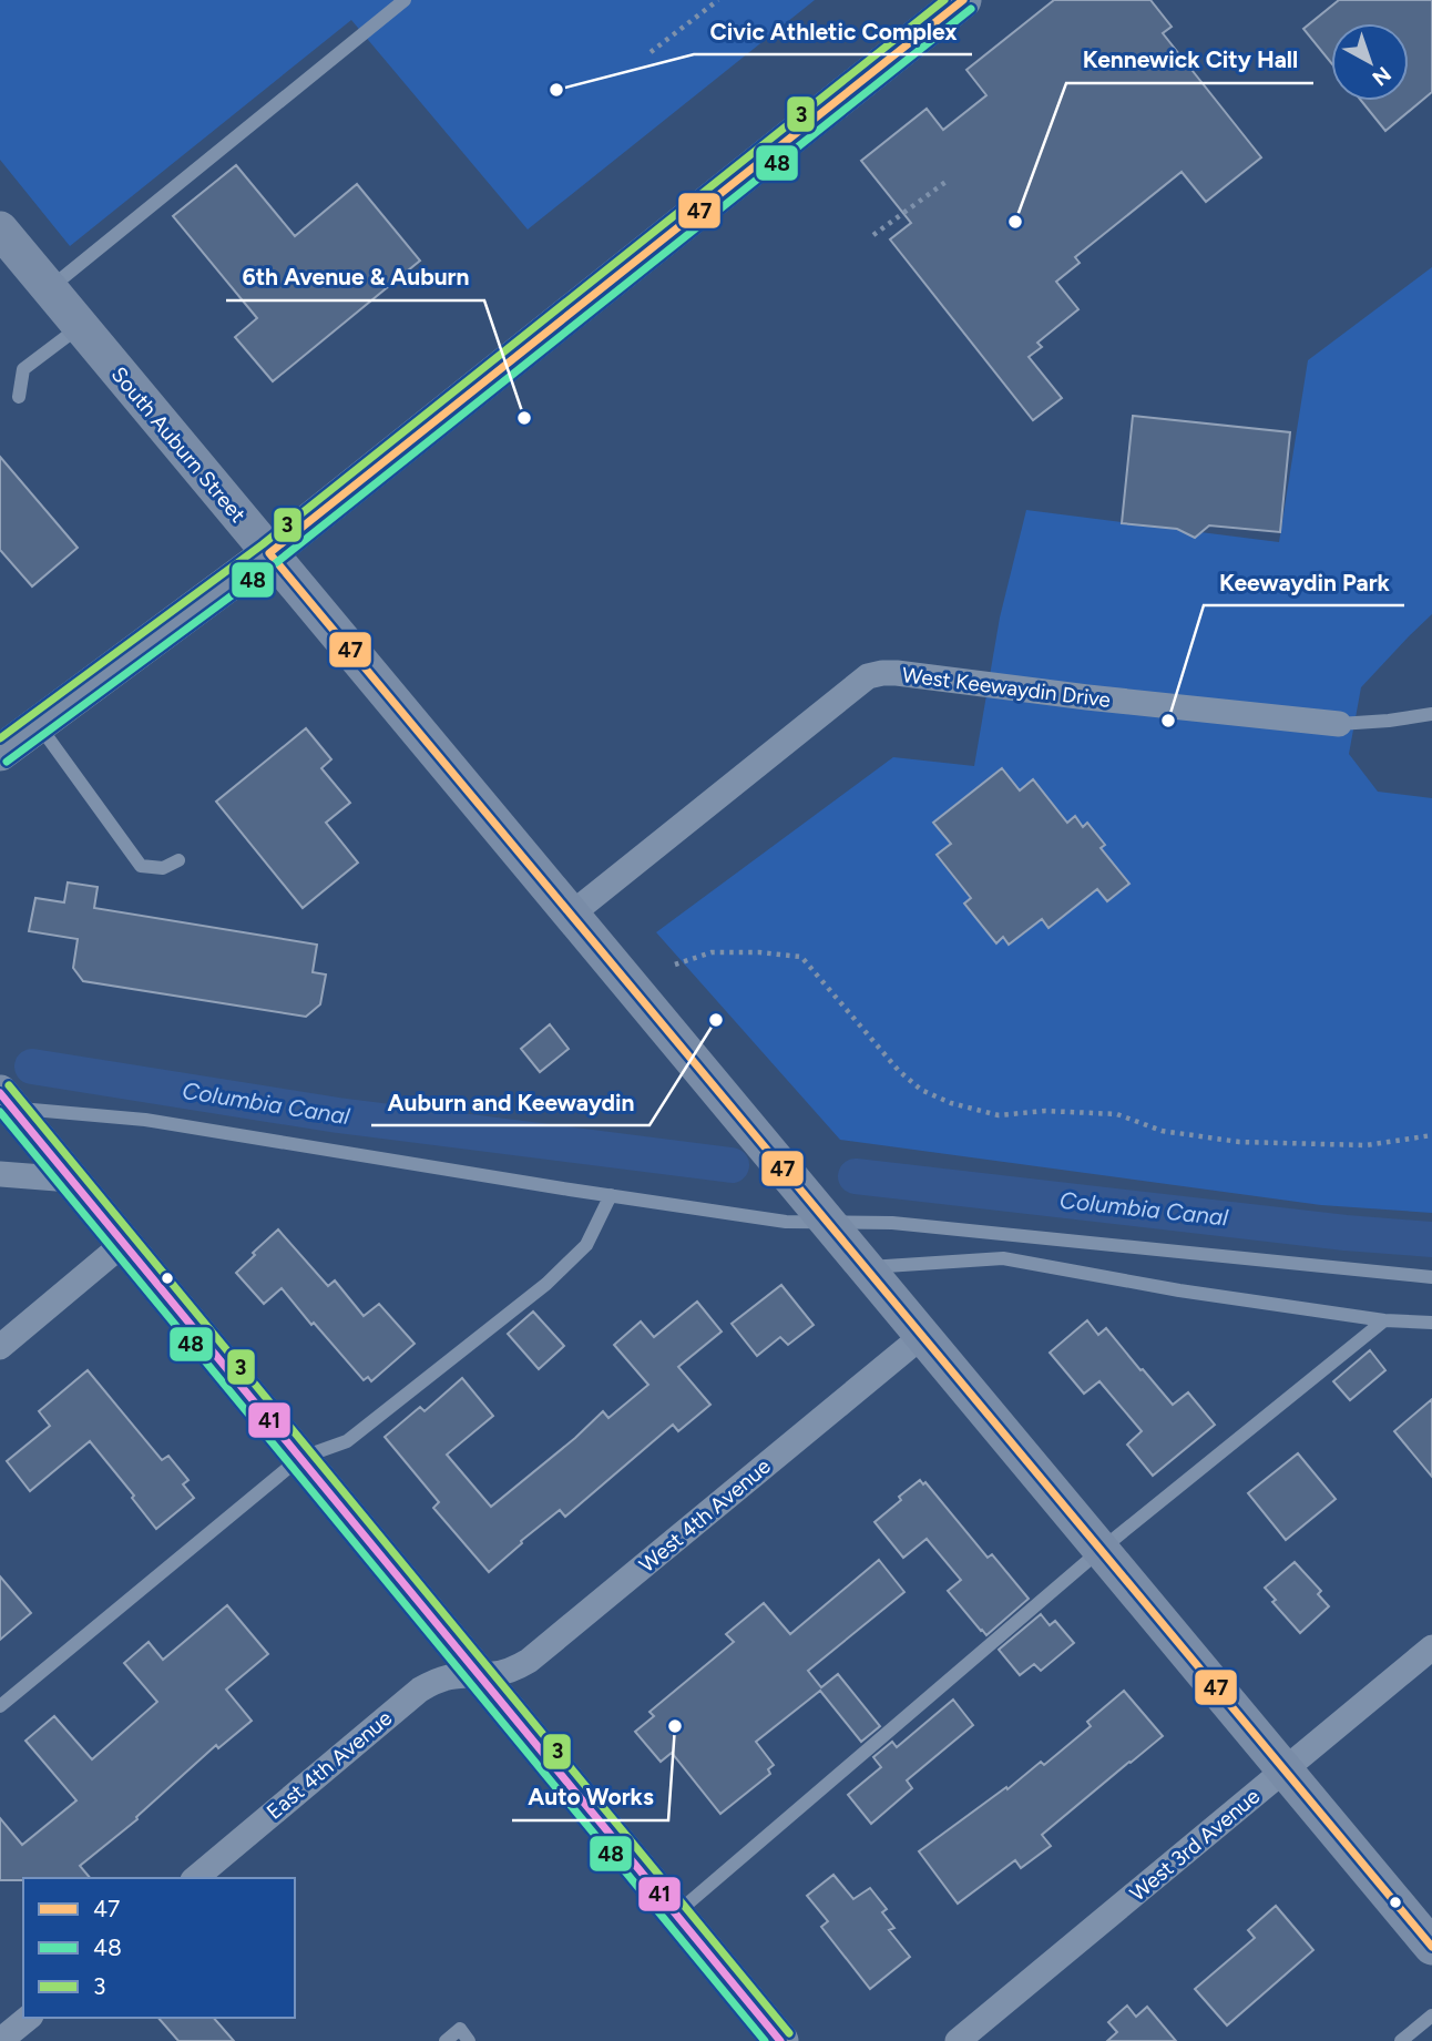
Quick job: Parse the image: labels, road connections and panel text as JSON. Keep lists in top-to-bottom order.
{
  "streets": {
    "street": [
      "South Auburn Street",
      "West Keewaydin Drive",
      "West 4th Avenue",
      "East 4th Avenue",
      "West 3rd Avenue"
    ]
  },
  "crossings": [
    ["South Auburn Street", "West Keewaydin Drive"],
    ["South Auburn Street", "West 4th Avenue"],
    ["South Auburn Street", "West 3rd Avenue"],
    ["West 4th Avenue", "East 4th Avenue"]
  ],
  "water": ["Columbia Canal"],
  "places": [
    "Civic Athletic Complex",
    "Kennewick City Hall",
    "6th Avenue & Auburn",
    "Keewaydin Park",
    "Auburn and Keewaydin",
    "Auto Works"
  ],
  "lines": [
    "transit line 47",
    "transit line 3",
    "transit line 48",
    "transit line 41"
  ],
  "legend": ["47", "48", "3"],
  "north": "bottom right"
}
